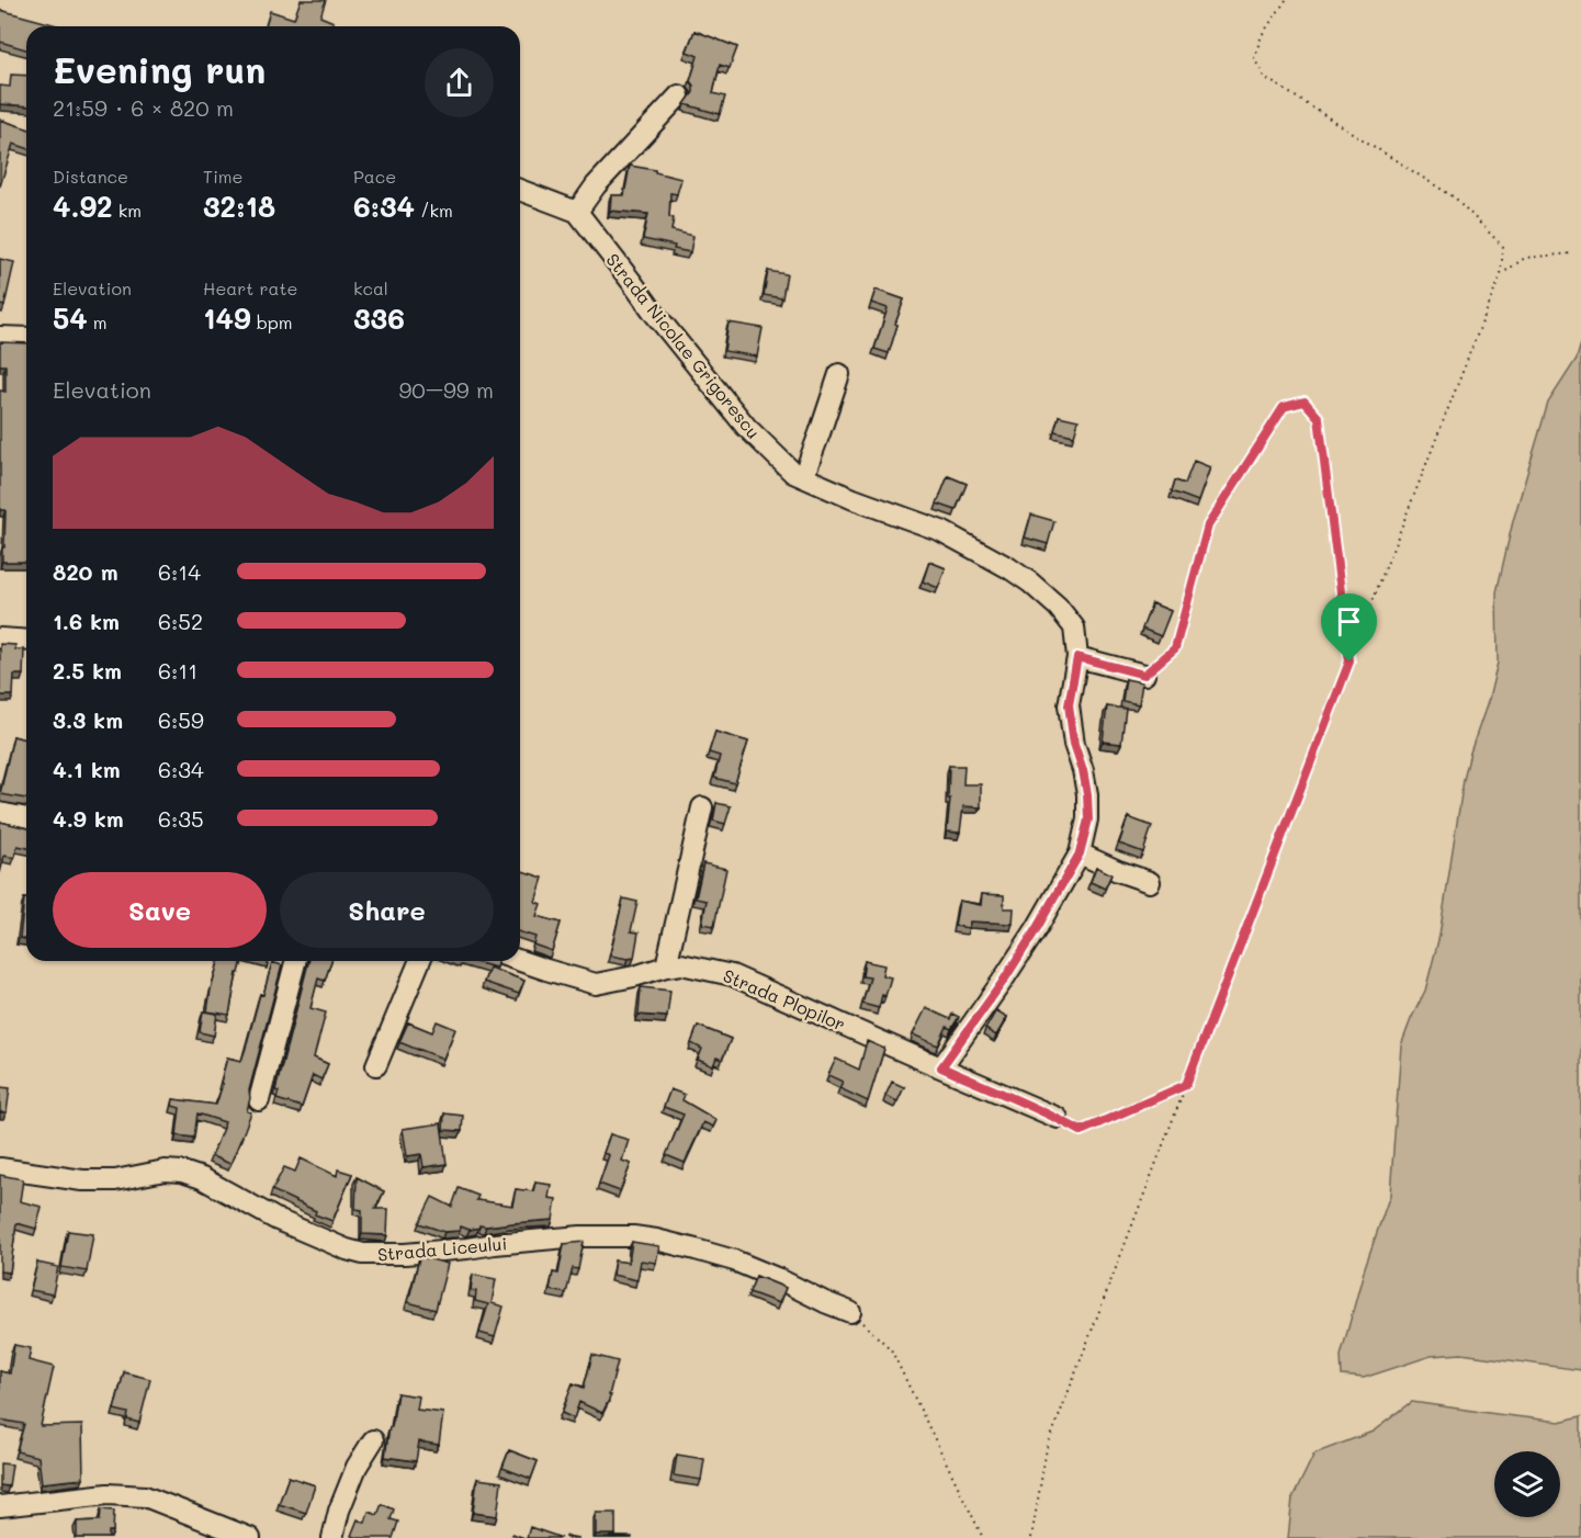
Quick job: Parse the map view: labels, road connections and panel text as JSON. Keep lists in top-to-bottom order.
{
  "streets": {
    "street": ["Strada Nicolae Grigorescu", "Strada Plopilor", "Strada Liceului"]
  },
  "crossings": [
    ["Strada Nicolae Grigorescu", "Strada Plopilor"]
  ],
  "page": {
    "heading": ["Evening run", "21:59 · 6 × 820 m"],
    "stats": [
      ["Distance", "4.92 km"],
      ["Time", "32:18"],
      ["Pace", "6:34 /km"],
      ["Elevation", "54 m"],
      ["Heart rate", "149 bpm"],
      ["kcal", "336"]
    ],
    "chart": ["Elevation", "90–99 m"],
    "list": [
      {
        "name": "820 m",
        "note": "6:14"
      },
      {
        "name": "1.6 km",
        "note": "6:52"
      },
      {
        "name": "2.5 km",
        "note": "6:11"
      },
      {
        "name": "3.3 km",
        "note": "6:59"
      },
      {
        "name": "4.1 km",
        "note": "6:34"
      },
      {
        "name": "4.9 km",
        "note": "6:35"
      }
    ],
    "buttons": ["Save", "Share"]
  }
}
